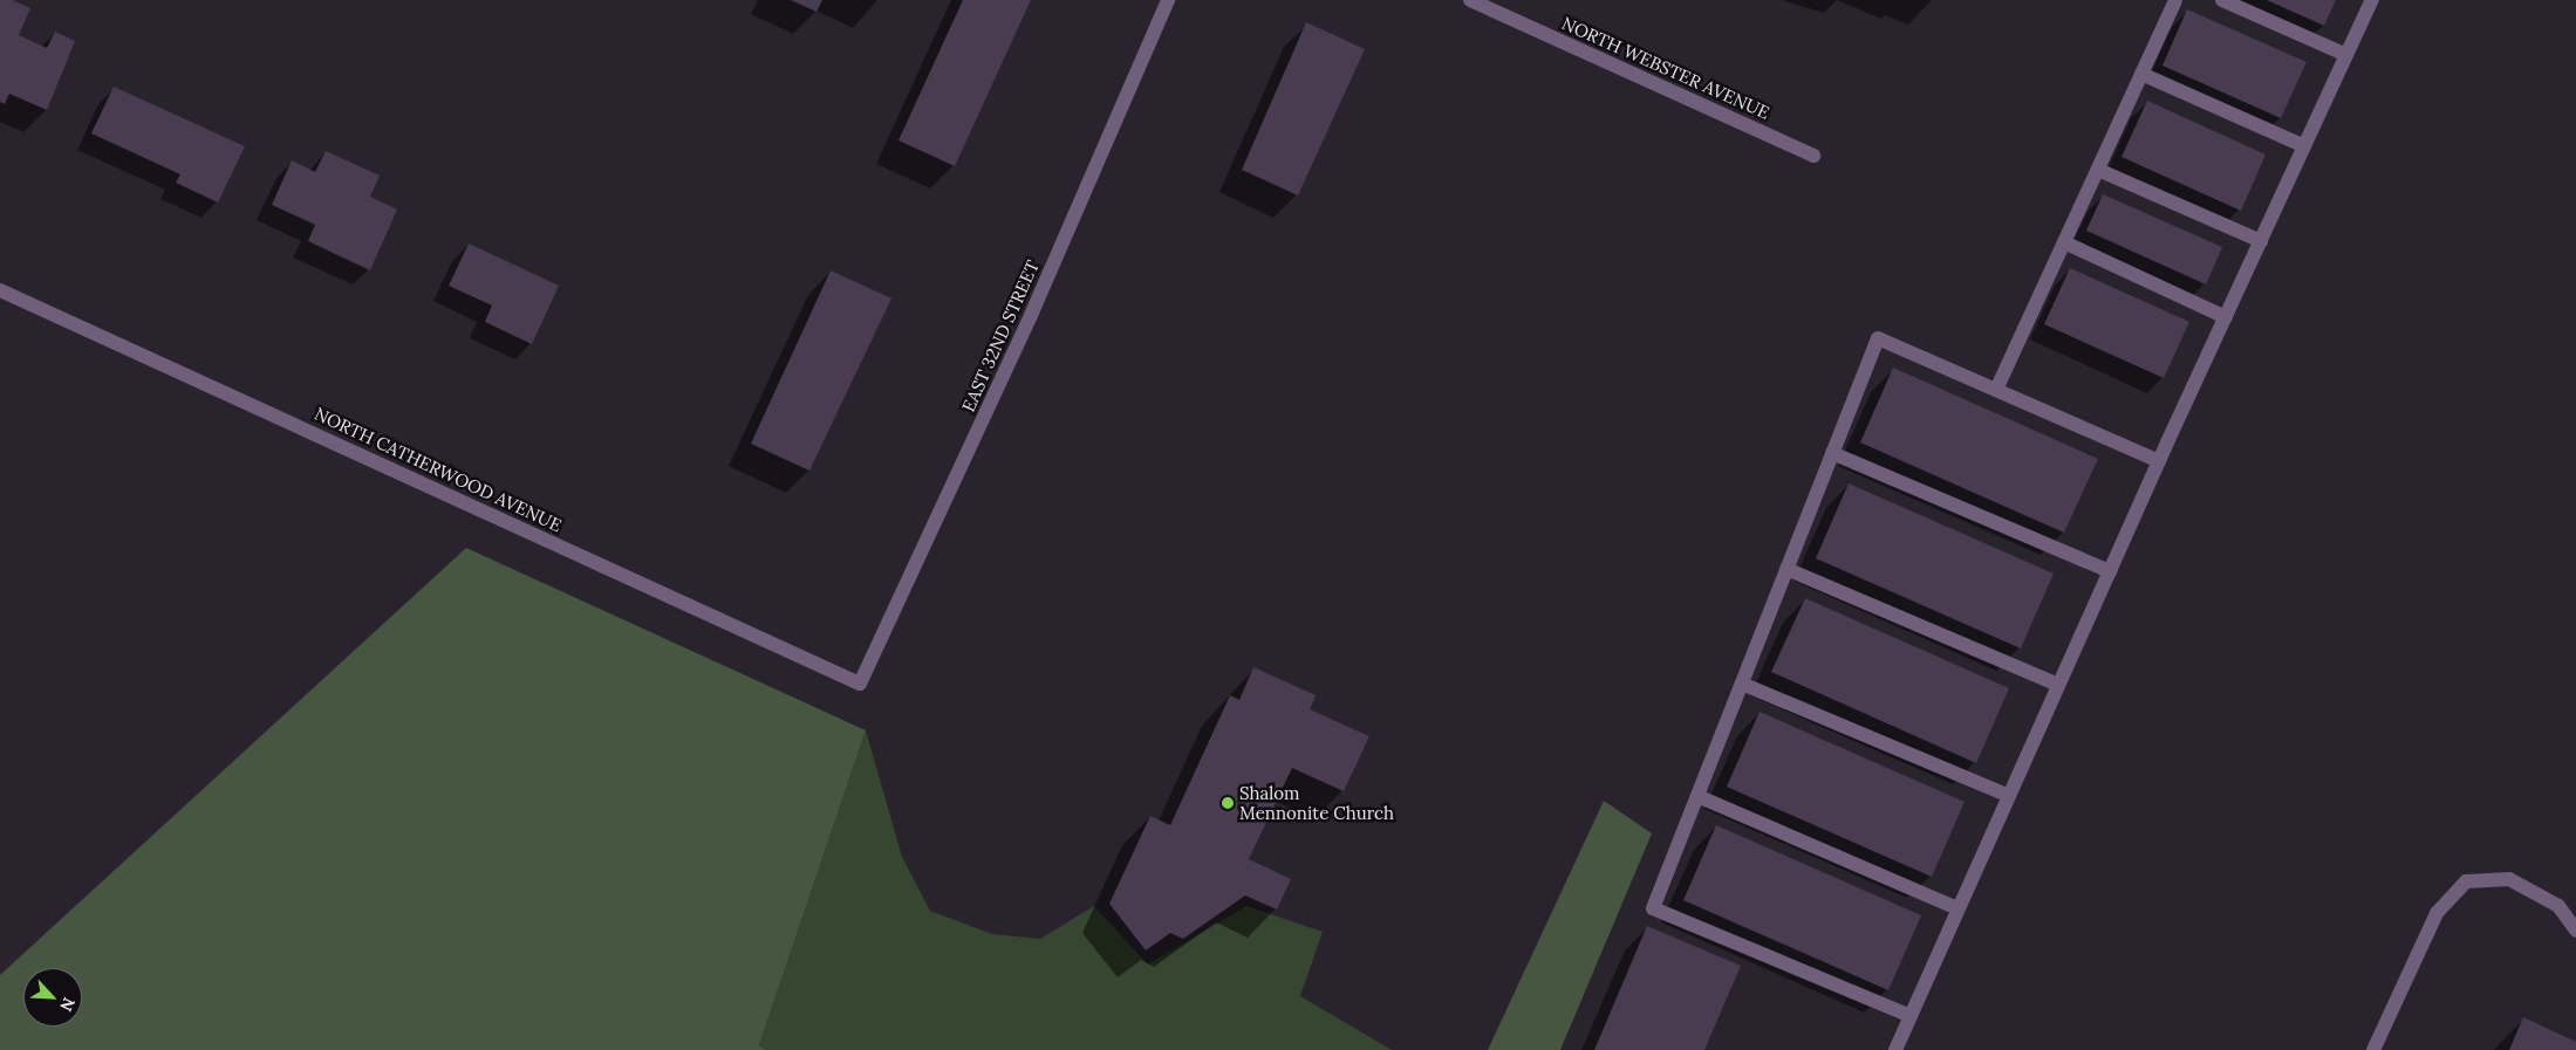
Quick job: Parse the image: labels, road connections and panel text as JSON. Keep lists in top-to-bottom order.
{
  "streets": {
    "street": ["NORTH WEBSTER AVENUE", "EAST 32ND STREET", "NORTH CATHERWOOD AVENUE"]
  },
  "crossings": [
    ["EAST 32ND STREET", "NORTH CATHERWOOD AVENUE"]
  ],
  "places": ["Shalom Mennonite Church"],
  "north": "bottom right"
}
